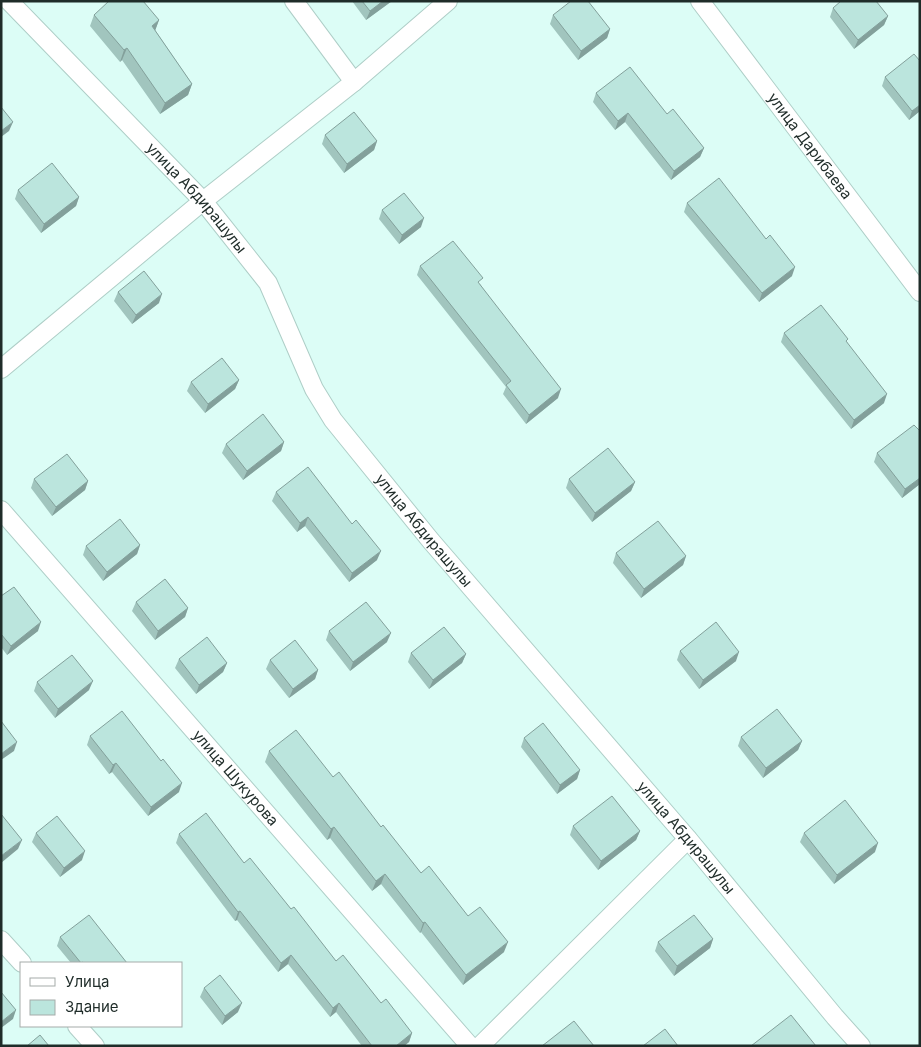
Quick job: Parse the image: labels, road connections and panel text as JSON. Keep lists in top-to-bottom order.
{
  "streets": {
    "street": ["улица Дарибаева", "улица Абдирашулы", "улица Шукурова"]
  },
  "legend": ["Улица", "Здание"]
}
